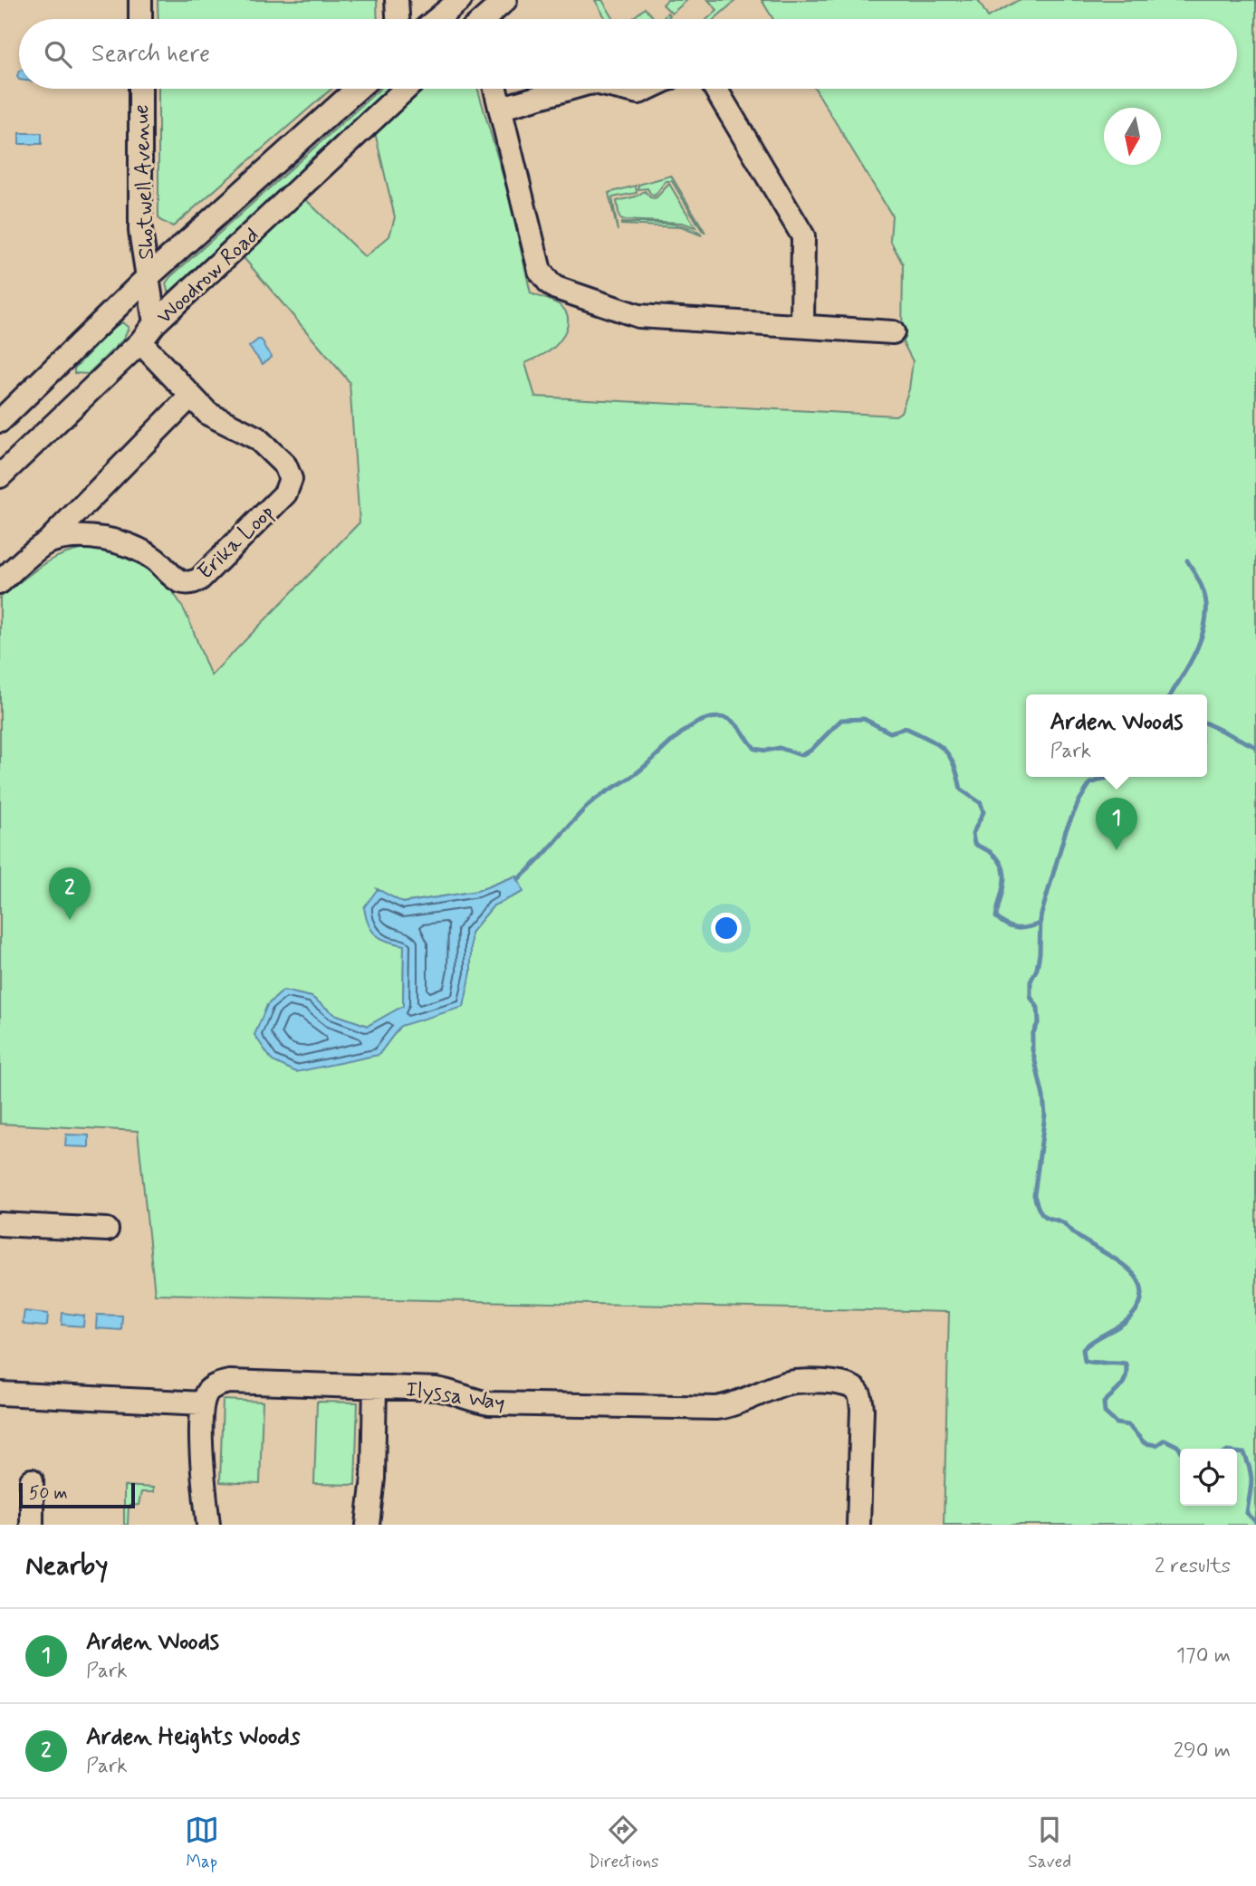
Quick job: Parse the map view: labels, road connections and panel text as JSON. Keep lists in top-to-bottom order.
{
  "streets": {
    "street": [
      "Shotwell Avenue",
      "Woodrow Road",
      "Erika Loop",
      "Ilyssa Way"
    ]
  },
  "crossings": [
    ["Shotwell Avenue", "Woodrow Road"],
    ["Woodrow Road", "Erika Loop"]
  ],
  "scale_bar": "50 m",
  "north": "bottom",
  "page": {
    "search": "Search here",
    "popup": ["Arden Woods", "Park"],
    "pins": ["1", "2"],
    "scale": "50 m",
    "heading": ["Nearby", "2 results"],
    "list": [
      {
        "mark": "1",
        "name": "Arden Woods",
        "note": "Park",
        "value": "170 m"
      },
      {
        "mark": "2",
        "name": "Arden Heights Woods",
        "note": "Park",
        "value": "290 m"
      }
    ],
    "nav": ["Map", "Directions", "Saved"]
  }
}
